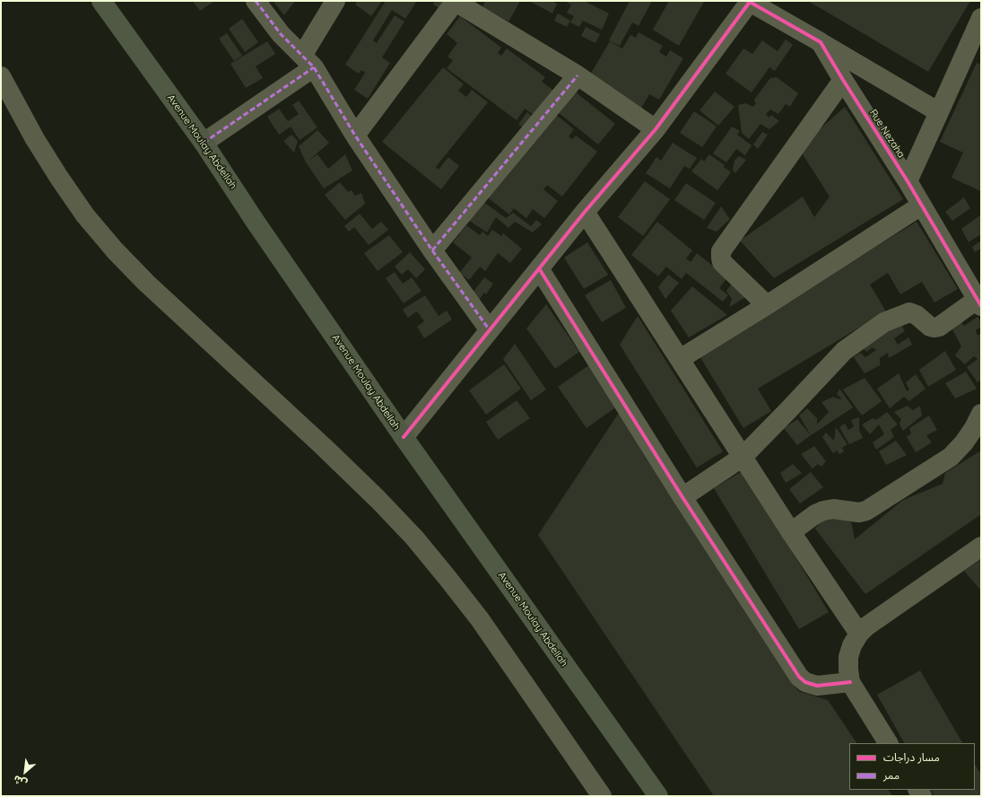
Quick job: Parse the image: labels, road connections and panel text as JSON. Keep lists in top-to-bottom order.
{
  "streets": {
    "main road": ["Avenue Moulay Abdellah"],
    "street": ["Rue Nezaha"]
  },
  "legend": ["مسار دراجات", "ممر"],
  "north": "bottom left"
}
